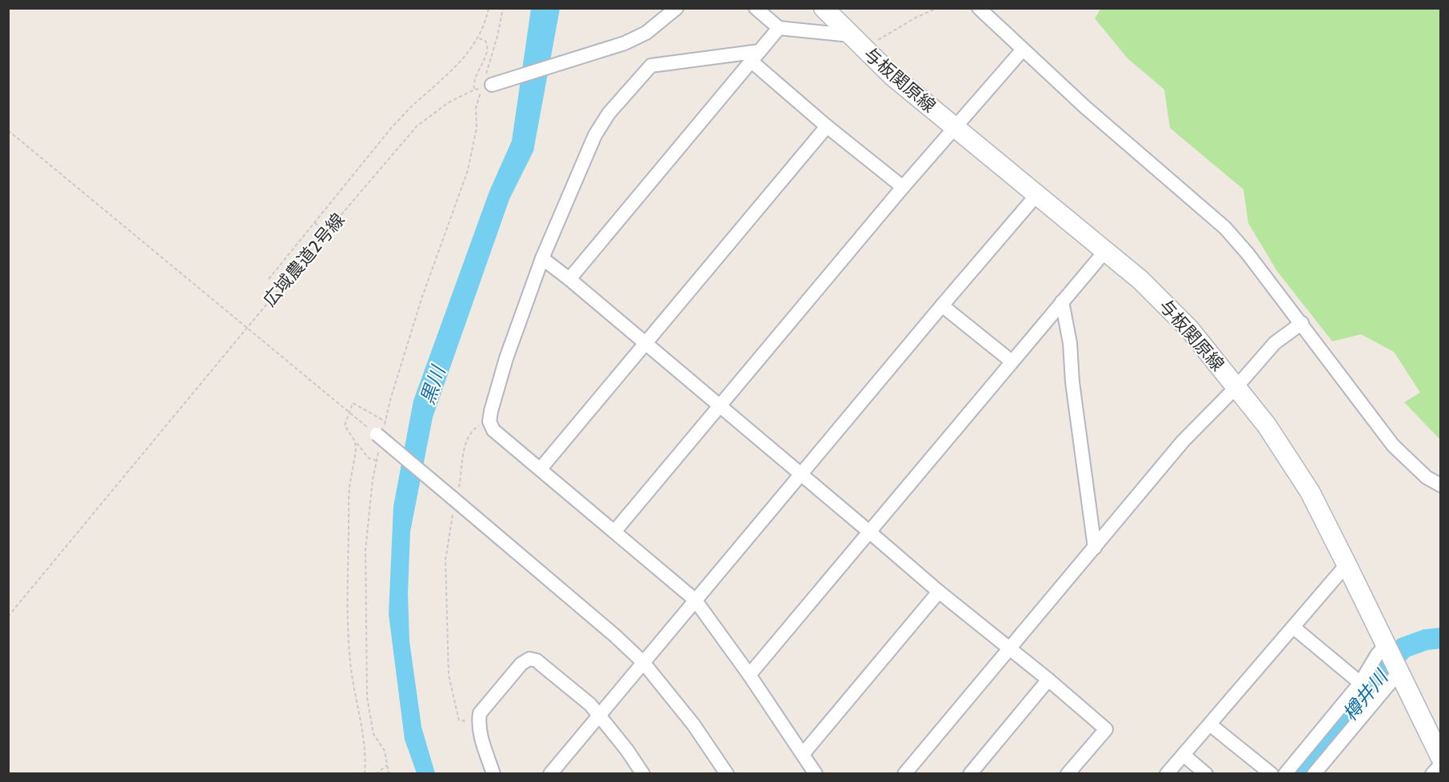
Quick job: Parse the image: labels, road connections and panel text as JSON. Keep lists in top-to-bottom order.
{
  "streets": {
    "main road": ["与板関原線"],
    "path": ["広域農道2号線"]
  },
  "water": ["黒川", "樽井川"]
}
